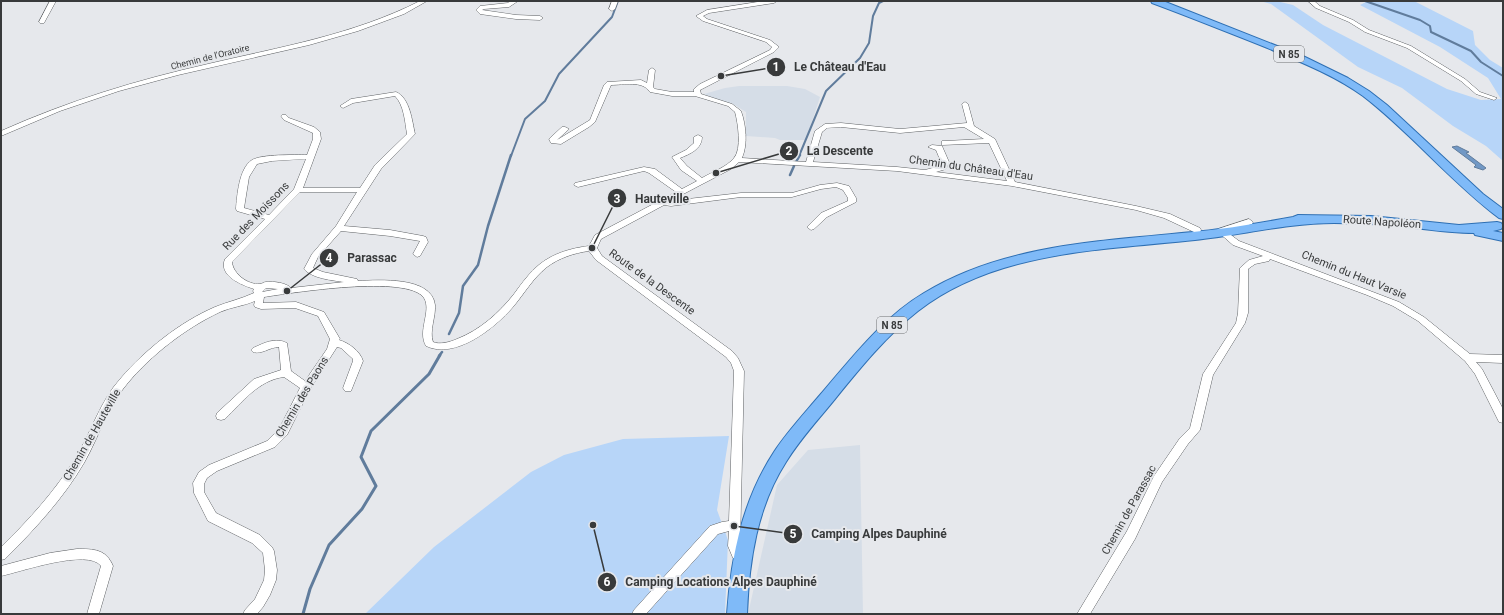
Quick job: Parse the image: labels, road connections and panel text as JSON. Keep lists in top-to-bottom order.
{
  "streets": {
    "main road": ["N 85", "Route Napoléon"],
    "street": [
      "Chemin de l'Oratoire",
      "Chemin du Château d'Eau",
      "Rue des Moissons",
      "Chemin du Haut Varsie",
      "Route de la Descente",
      "Chemin des Paons",
      "Chemin de Hauteville",
      "Chemin de Parassac"
    ]
  },
  "crossings": [
    ["N 85", "Chemin du Château d'Eau"],
    ["N 85", "Route Napoléon"],
    ["N 85", "Chemin du Haut Varsie"],
    ["N 85", "Route de la Descente"],
    ["Chemin du Château d'Eau", "Route de la Descente"],
    ["Rue des Moissons", "Chemin de Hauteville"],
    ["Chemin du Haut Varsie", "Chemin de Parassac"],
    ["Route de la Descente", "Chemin de Hauteville"]
  ],
  "places": [
    "Le Château d'Eau",
    "La Descente",
    "Hauteville",
    "Parassac",
    "Camping Locations Alpes Dauphiné",
    "Camping Alpes Dauphiné"
  ]
}
